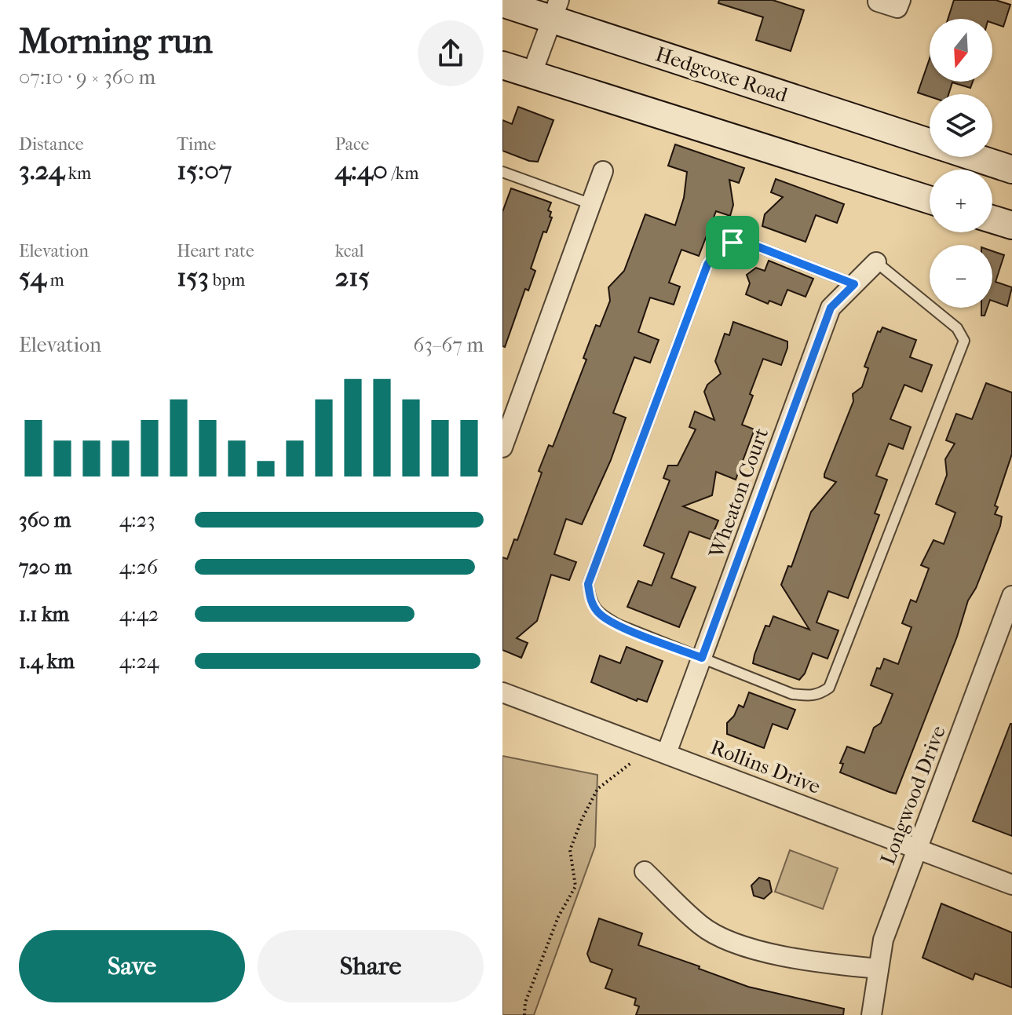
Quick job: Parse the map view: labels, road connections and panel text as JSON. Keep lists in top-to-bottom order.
{
  "streets": {
    "main road": ["Hedgcoxe Road"],
    "street": ["Wheaton Court", "Rollins Drive", "Longwood Drive"]
  },
  "crossings": [
    ["Wheaton Court", "Rollins Drive"],
    ["Rollins Drive", "Longwood Drive"]
  ],
  "north": "bottom",
  "page": {
    "heading": ["Morning run", "07:10 · 9 × 360 m"],
    "map_buttons": ["+", "−"],
    "stats": [
      ["Distance", "3.24 km"],
      ["Time", "15:07"],
      ["Pace", "4:40 /km"],
      ["Elevation", "54 m"],
      ["Heart rate", "153 bpm"],
      ["kcal", "215"]
    ],
    "chart": ["Elevation", "63–67 m"],
    "list": [
      {
        "name": "360 m",
        "note": "4:23"
      },
      {
        "name": "720 m",
        "note": "4:26"
      },
      {
        "name": "1.1 km",
        "note": "4:42"
      },
      {
        "name": "1.4 km",
        "note": "4:24"
      }
    ],
    "buttons": ["Save", "Share"]
  }
}
